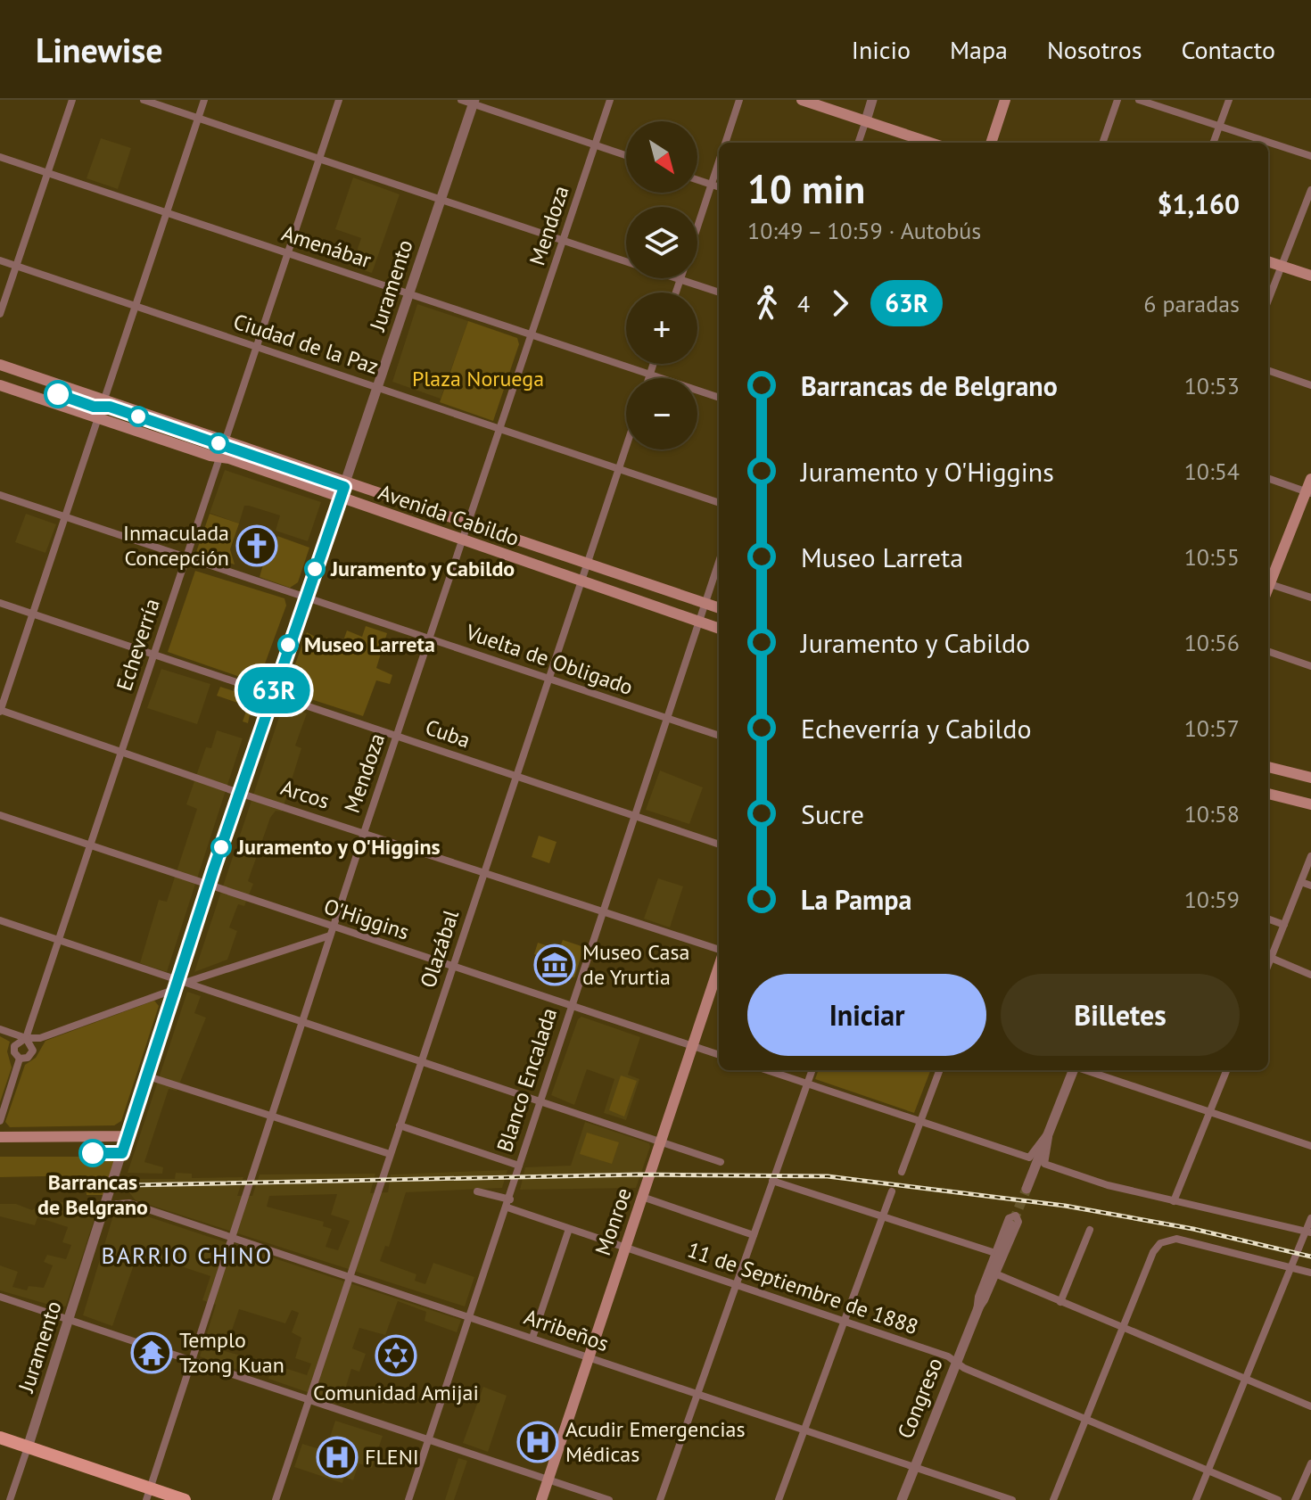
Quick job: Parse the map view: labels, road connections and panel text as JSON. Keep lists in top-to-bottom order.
{
  "streets": {
    "main road": ["Avenida Cabildo", "Monroe"],
    "street": [
      "Mendoza",
      "Amenábar",
      "Juramento",
      "Ciudad de la Paz",
      "Echeverría",
      "Vuelta de Obligado",
      "Cuba",
      "Arcos",
      "O'Higgins",
      "Olazábal",
      "Blanco Encalada",
      "11 de Septiembre de 1888",
      "Arribeños",
      "Congreso"
    ]
  },
  "crossings": [
    ["Mendoza", "Amenábar"],
    ["Mendoza", "Ciudad de la Paz"],
    ["Mendoza", "Avenida Cabildo"],
    ["Mendoza", "Vuelta de Obligado"],
    ["Mendoza", "Cuba"],
    ["Mendoza", "Arcos"],
    ["Mendoza", "O'Higgins"],
    ["Mendoza", "Arribeños"],
    ["Amenábar", "Juramento"],
    ["Amenábar", "Echeverría"],
    ["Juramento", "Ciudad de la Paz"],
    ["Juramento", "Avenida Cabildo"],
    ["Juramento", "Arribeños"],
    ["Ciudad de la Paz", "Echeverría"],
    ["Ciudad de la Paz", "Olazábal"],
    ["Avenida Cabildo", "Echeverría"],
    ["Avenida Cabildo", "Olazábal"],
    ["Avenida Cabildo", "Blanco Encalada"],
    ["Echeverría", "Vuelta de Obligado"],
    ["Echeverría", "Cuba"],
    ["Echeverría", "Arcos"],
    ["Echeverría", "O'Higgins"],
    ["Vuelta de Obligado", "Olazábal"],
    ["Vuelta de Obligado", "Blanco Encalada"],
    ["Cuba", "Olazábal"],
    ["Cuba", "Blanco Encalada"],
    ["Arcos", "Olazábal"],
    ["Arcos", "Blanco Encalada"],
    ["O'Higgins", "Olazábal"],
    ["O'Higgins", "Blanco Encalada"],
    ["O'Higgins", "Monroe"],
    ["Olazábal", "Arribeños"],
    ["Blanco Encalada", "11 de Septiembre de 1888"],
    ["Blanco Encalada", "Arribeños"],
    ["Monroe", "11 de Septiembre de 1888"],
    ["Monroe", "Arribeños"],
    ["11 de Septiembre de 1888", "Congreso"],
    ["Arribeños", "Congreso"]
  ],
  "districts": ["BARRIO CHINO"],
  "parks": ["Plaza Noruega"],
  "places": {
    "church": ["Inmaculada Concepción"],
    "other": [
      "Juramento y Cabildo",
      "Museo Larreta",
      "Juramento y O'Higgins",
      "Barrancas de Belgrano"
    ],
    "museum": ["Museo Casa de Yrurtia"],
    "temple": ["Templo Tzong Kuan"],
    "synagogue": ["Comunidad Amijai"],
    "hospital": ["Acudir Emergencias Médicas", "FLENI"]
  },
  "lines": ["bus line 63R"],
  "north": "bottom right",
  "page": {
    "header": "Linewise",
    "nav": [
      "Inicio",
      "Mapa",
      "Nosotros",
      "Contacto"
    ],
    "on_map": "63R",
    "map_buttons": ["+", "−"],
    "heading": ["10 min", "10:49 – 10:59 · Autobús", "$1,160"],
    "legs": ["4", "63R", "6 paradas"],
    "list": [
      {
        "name": "Barrancas de Belgrano",
        "value": "10:53"
      },
      {
        "name": "Juramento y O'Higgins",
        "value": "10:54"
      },
      {
        "name": "Museo Larreta",
        "value": "10:55"
      },
      {
        "name": "Juramento y Cabildo",
        "value": "10:56"
      },
      {
        "name": "Echeverría y Cabildo",
        "value": "10:57"
      },
      {
        "name": "Sucre",
        "value": "10:58"
      },
      {
        "name": "La Pampa",
        "value": "10:59"
      }
    ],
    "buttons": ["Iniciar", "Billetes"]
  }
}
